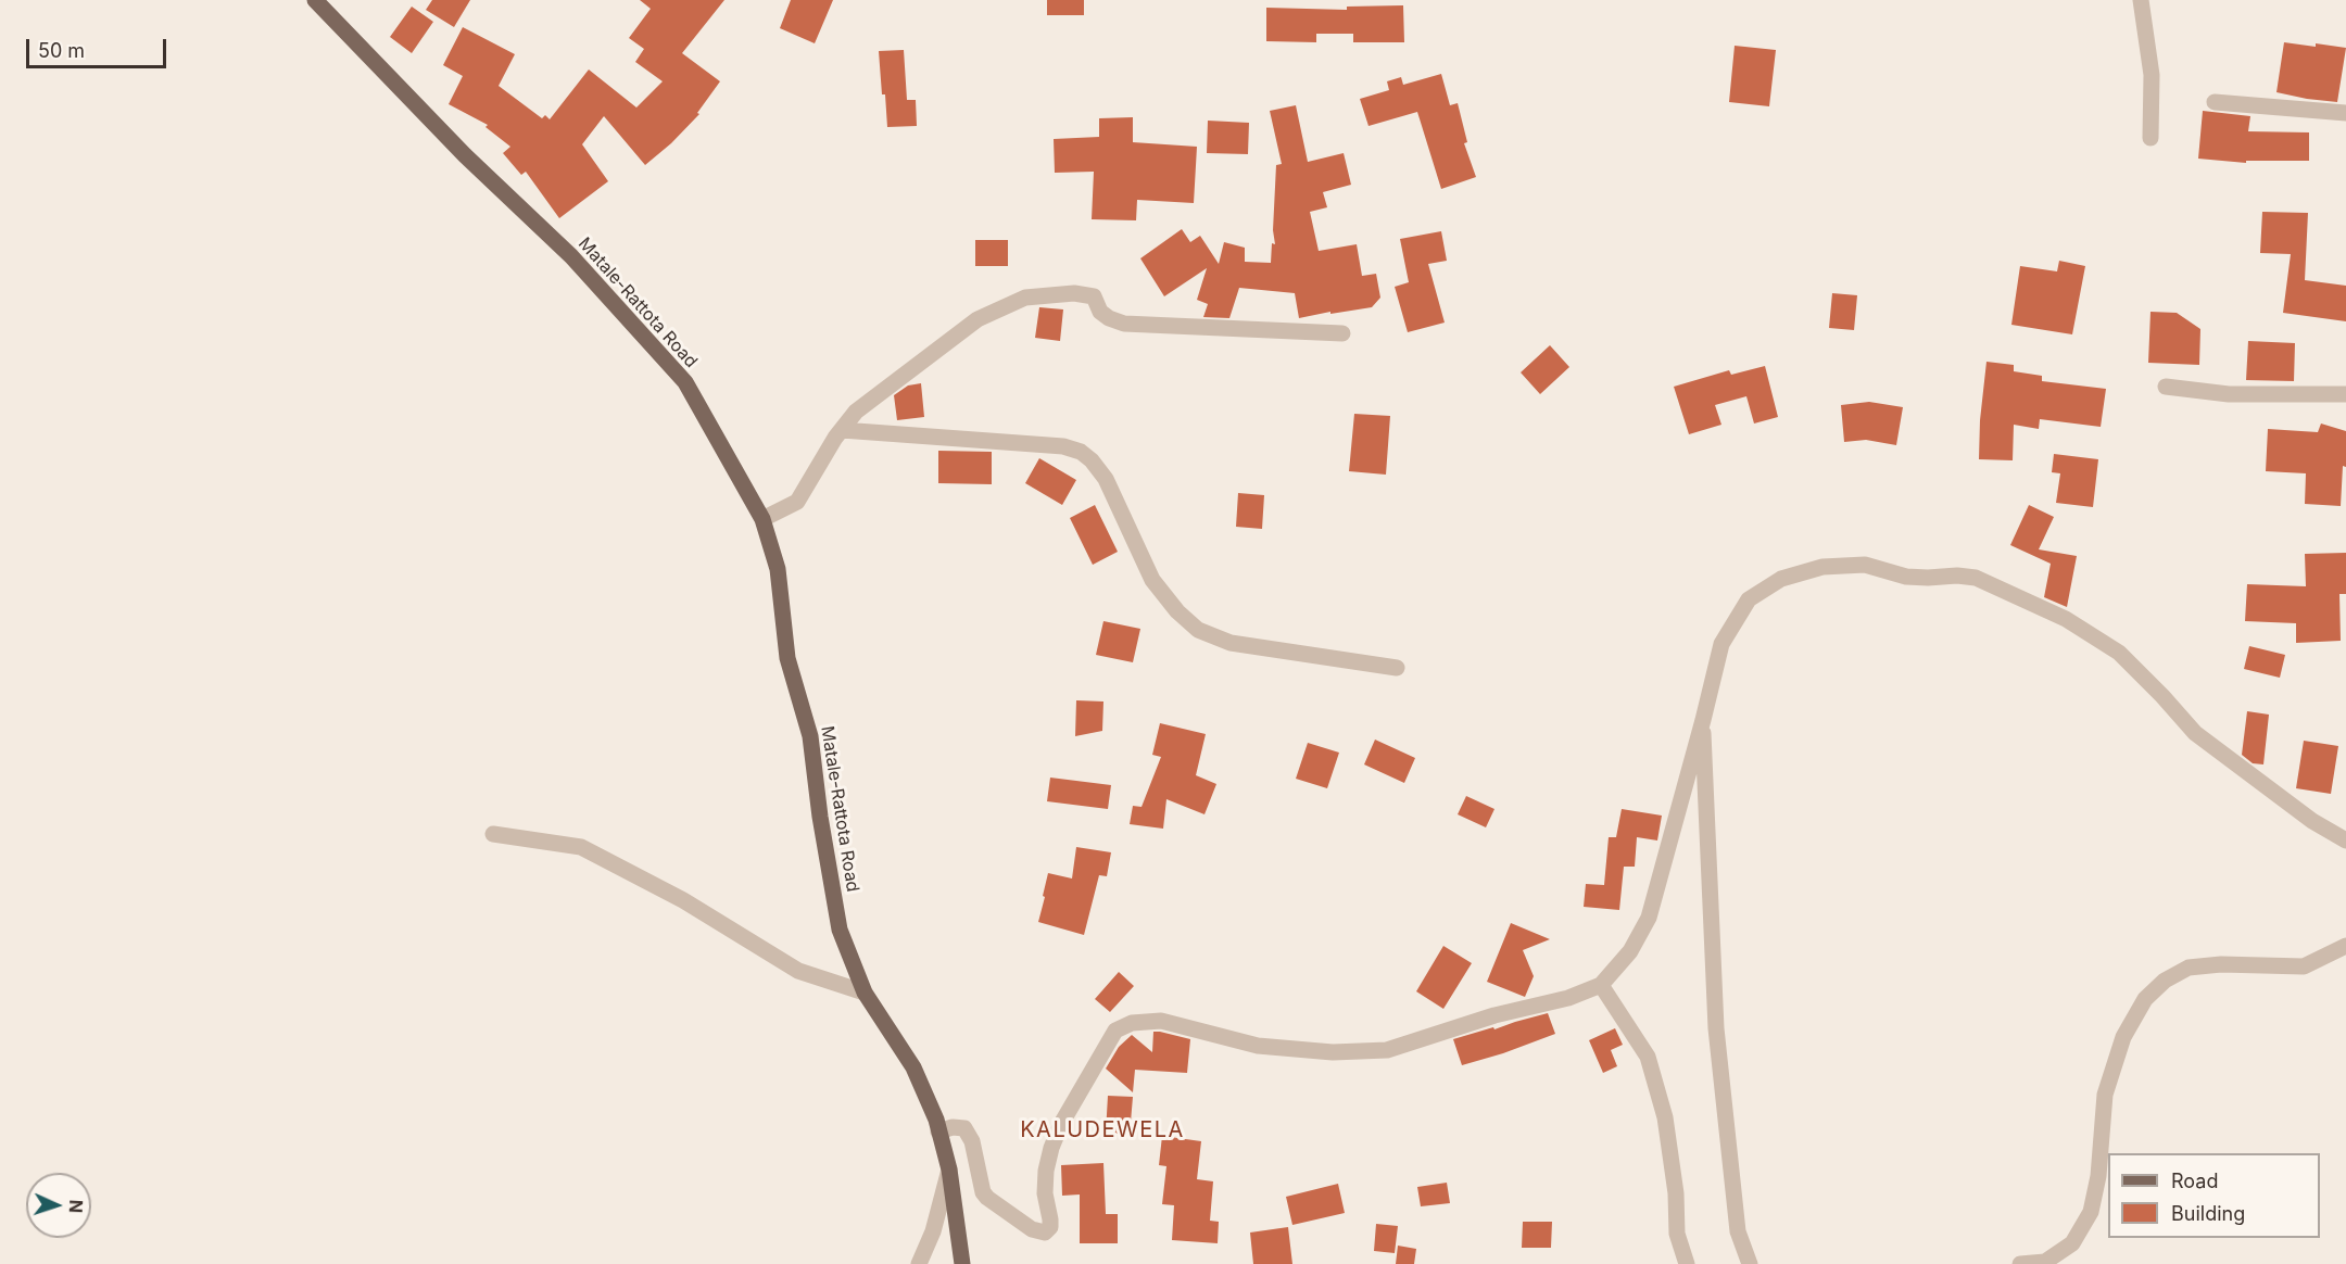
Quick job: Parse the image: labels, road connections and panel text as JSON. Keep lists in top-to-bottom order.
{
  "streets": {
    "main road": ["Matale-Rattota Road"]
  },
  "districts": ["KALUDEWELA"],
  "legend": ["Road", "Building"],
  "scale_bar": "50 m",
  "north": "right"
}
